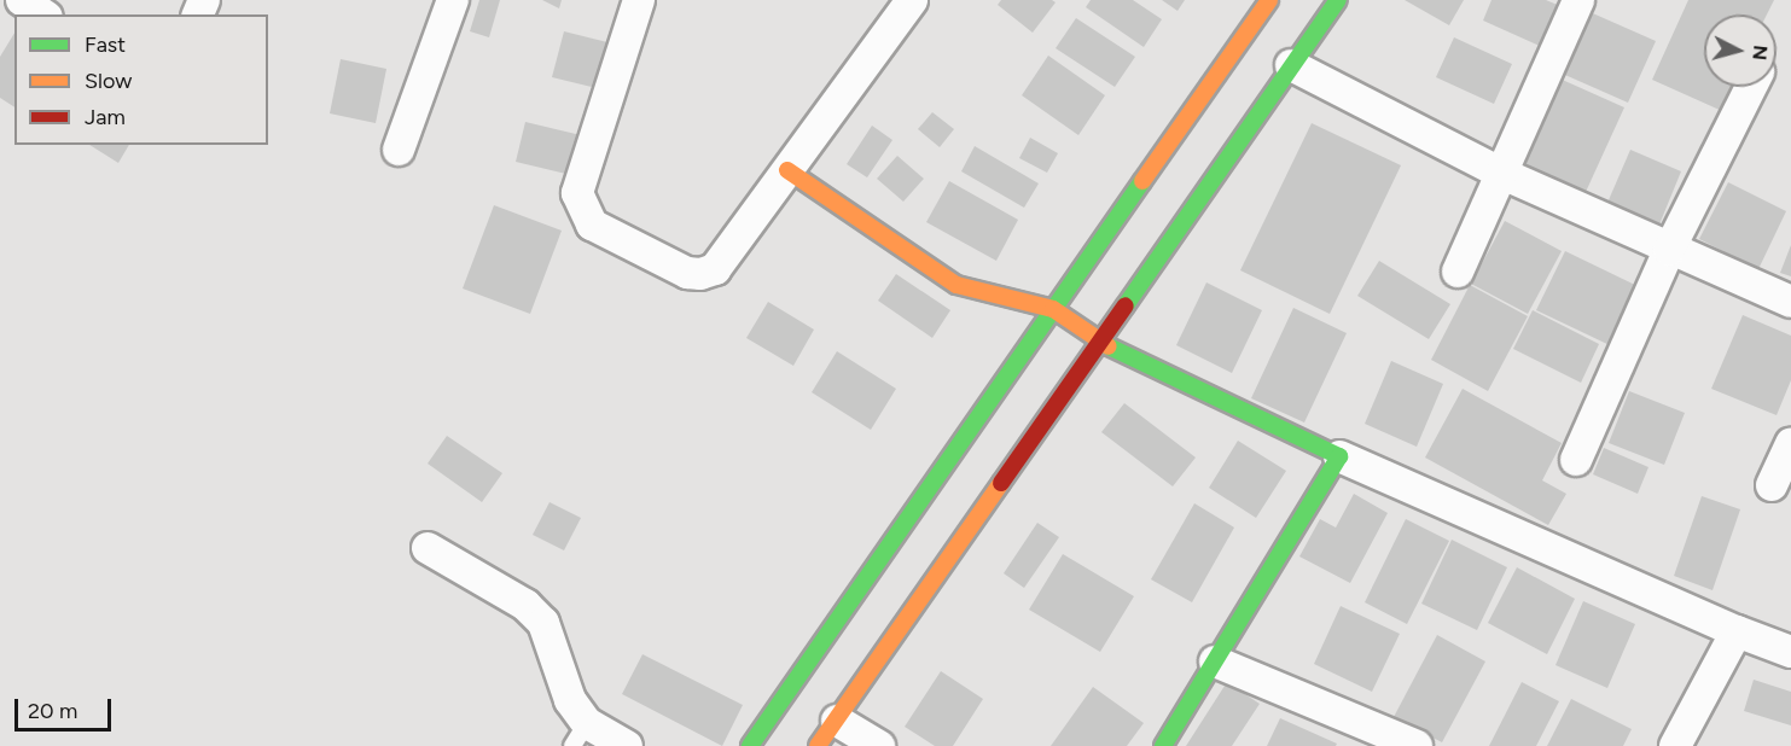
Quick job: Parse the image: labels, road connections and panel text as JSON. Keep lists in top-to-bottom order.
{
  "legend": ["Fast", "Slow", "Jam"],
  "scale_bar": "20 m",
  "north": "right"
}
